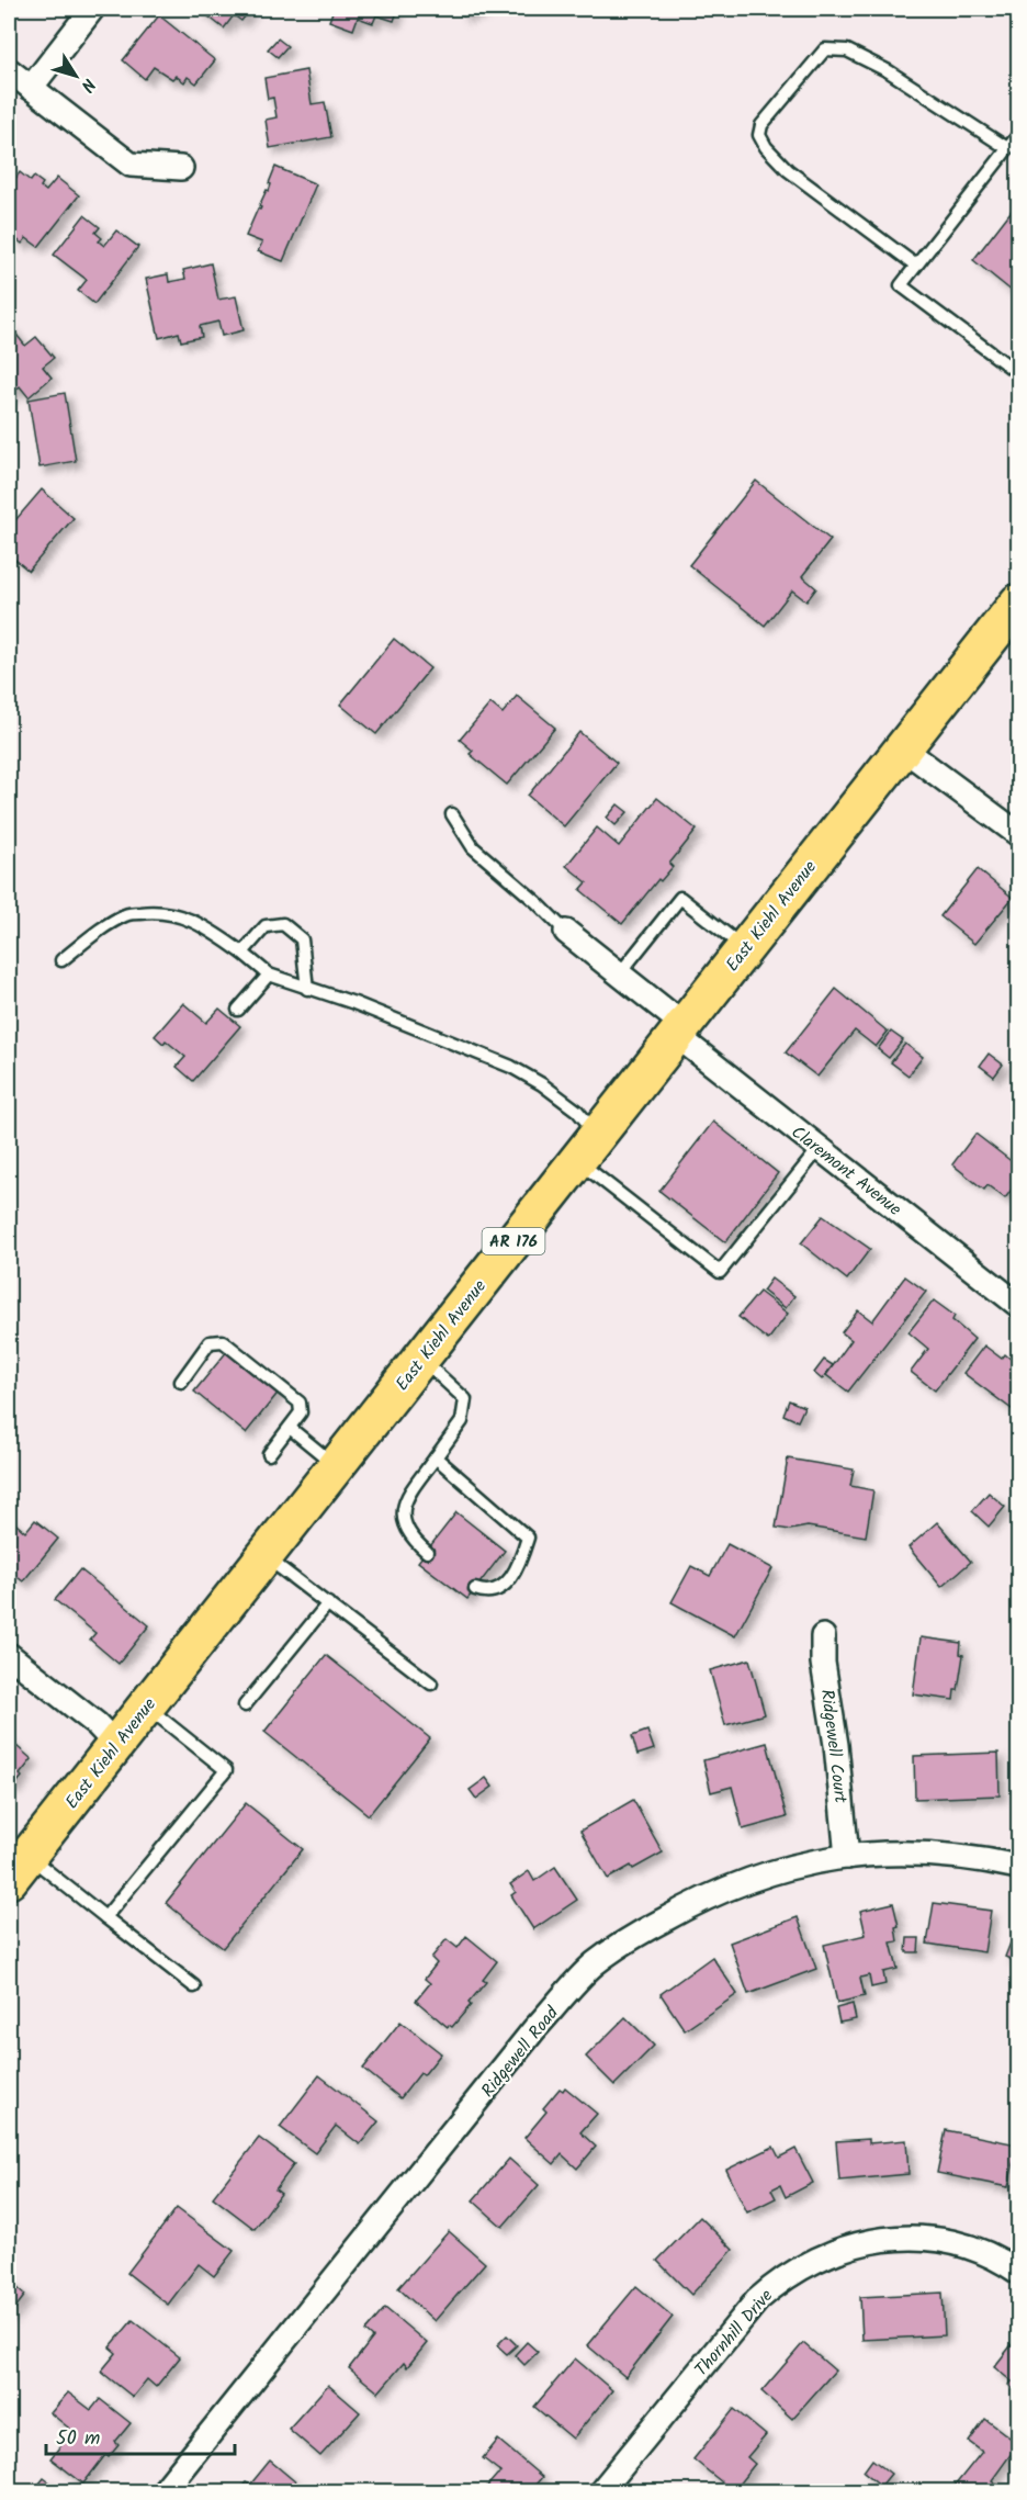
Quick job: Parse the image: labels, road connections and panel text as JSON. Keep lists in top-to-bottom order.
{
  "streets": {
    "main road": ["East Kiehl Avenue", "AR 176"],
    "street": [
      "Claremont Avenue",
      "Ridgewell Court",
      "Ridgewell Road",
      "Thornhill Drive"
    ]
  },
  "crossings": [
    ["East Kiehl Avenue", "Claremont Avenue"],
    ["Ridgewell Court", "Ridgewell Road"]
  ],
  "scale_bar": "50 m",
  "north": "bottom right"
}
